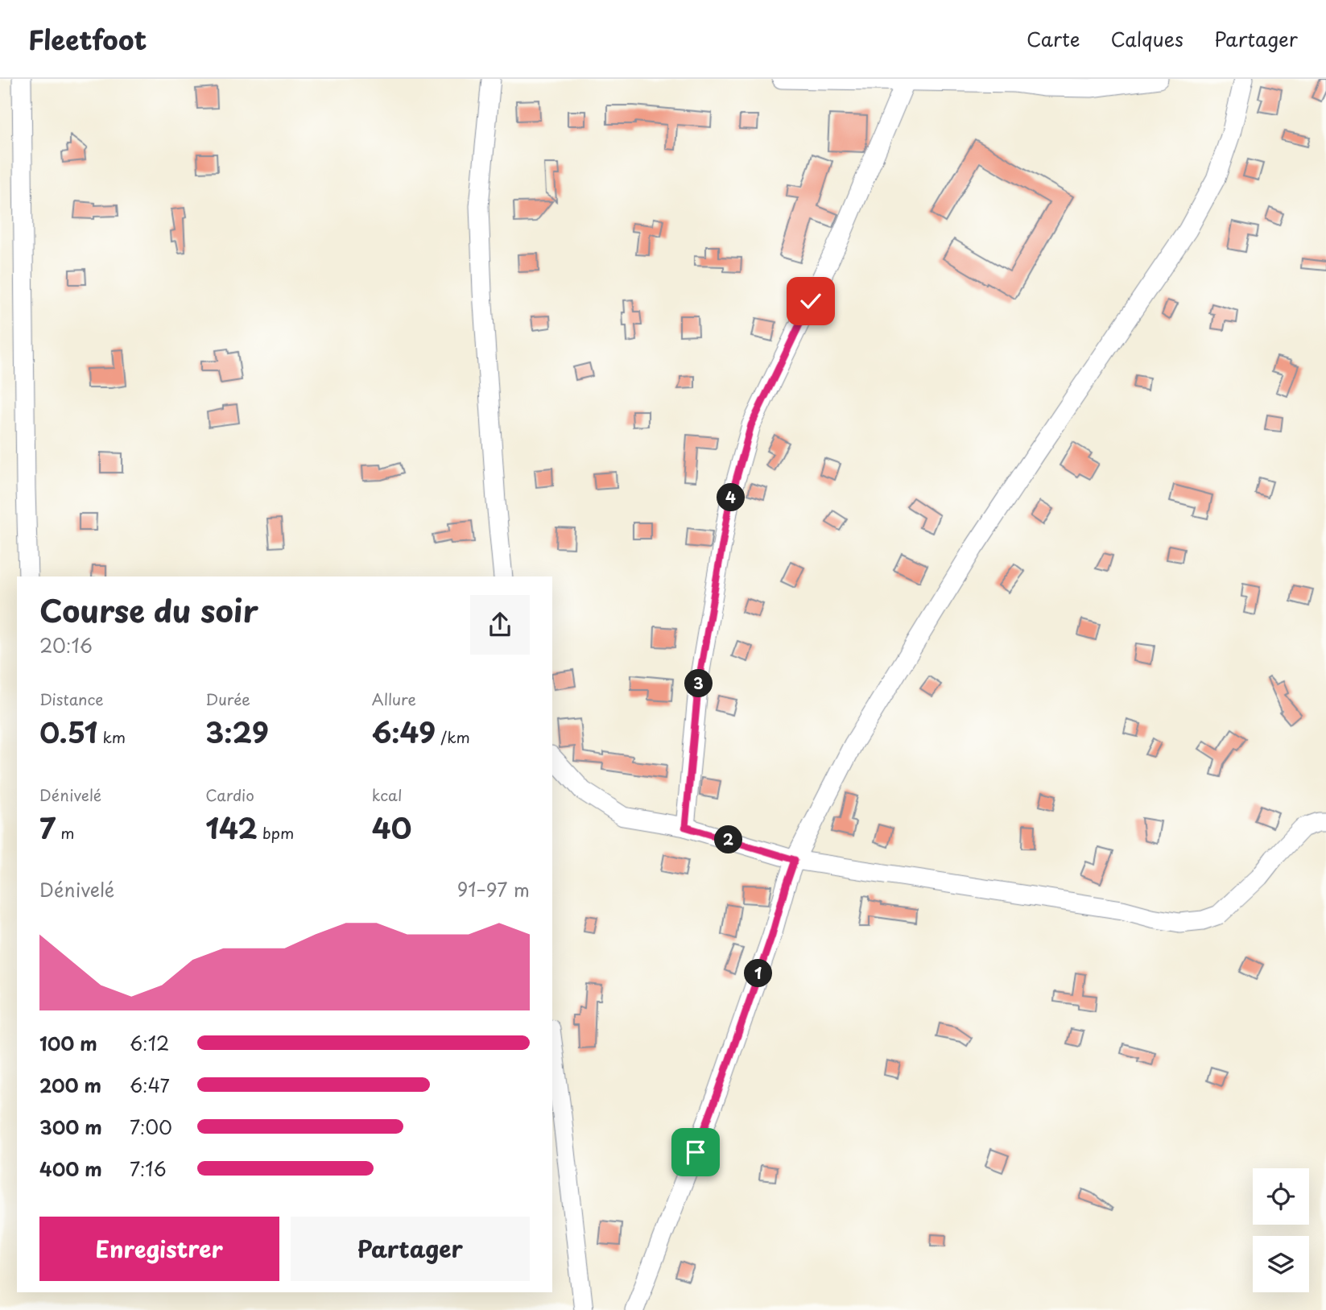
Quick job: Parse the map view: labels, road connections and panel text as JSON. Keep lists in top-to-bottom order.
{
  "page": {
    "header": "Fleetfoot",
    "nav": ["Carte", "Calques", "Partager"],
    "pins": [
      "4",
      "3",
      "2",
      "1"
    ],
    "heading": ["Course du soir", "20:16"],
    "stats": [
      ["Distance", "0.51 km"],
      ["Durée", "3:29"],
      ["Allure", "6:49 /km"],
      ["Dénivelé", "7 m"],
      ["Cardio", "142 bpm"],
      ["kcal", "40"]
    ],
    "chart": ["Dénivelé", "91–97 m"],
    "list": [
      {
        "name": "100 m",
        "note": "6:12"
      },
      {
        "name": "200 m",
        "note": "6:47"
      },
      {
        "name": "300 m",
        "note": "7:00"
      },
      {
        "name": "400 m",
        "note": "7:16"
      }
    ],
    "buttons": ["Enregistrer", "Partager"]
  }
}
